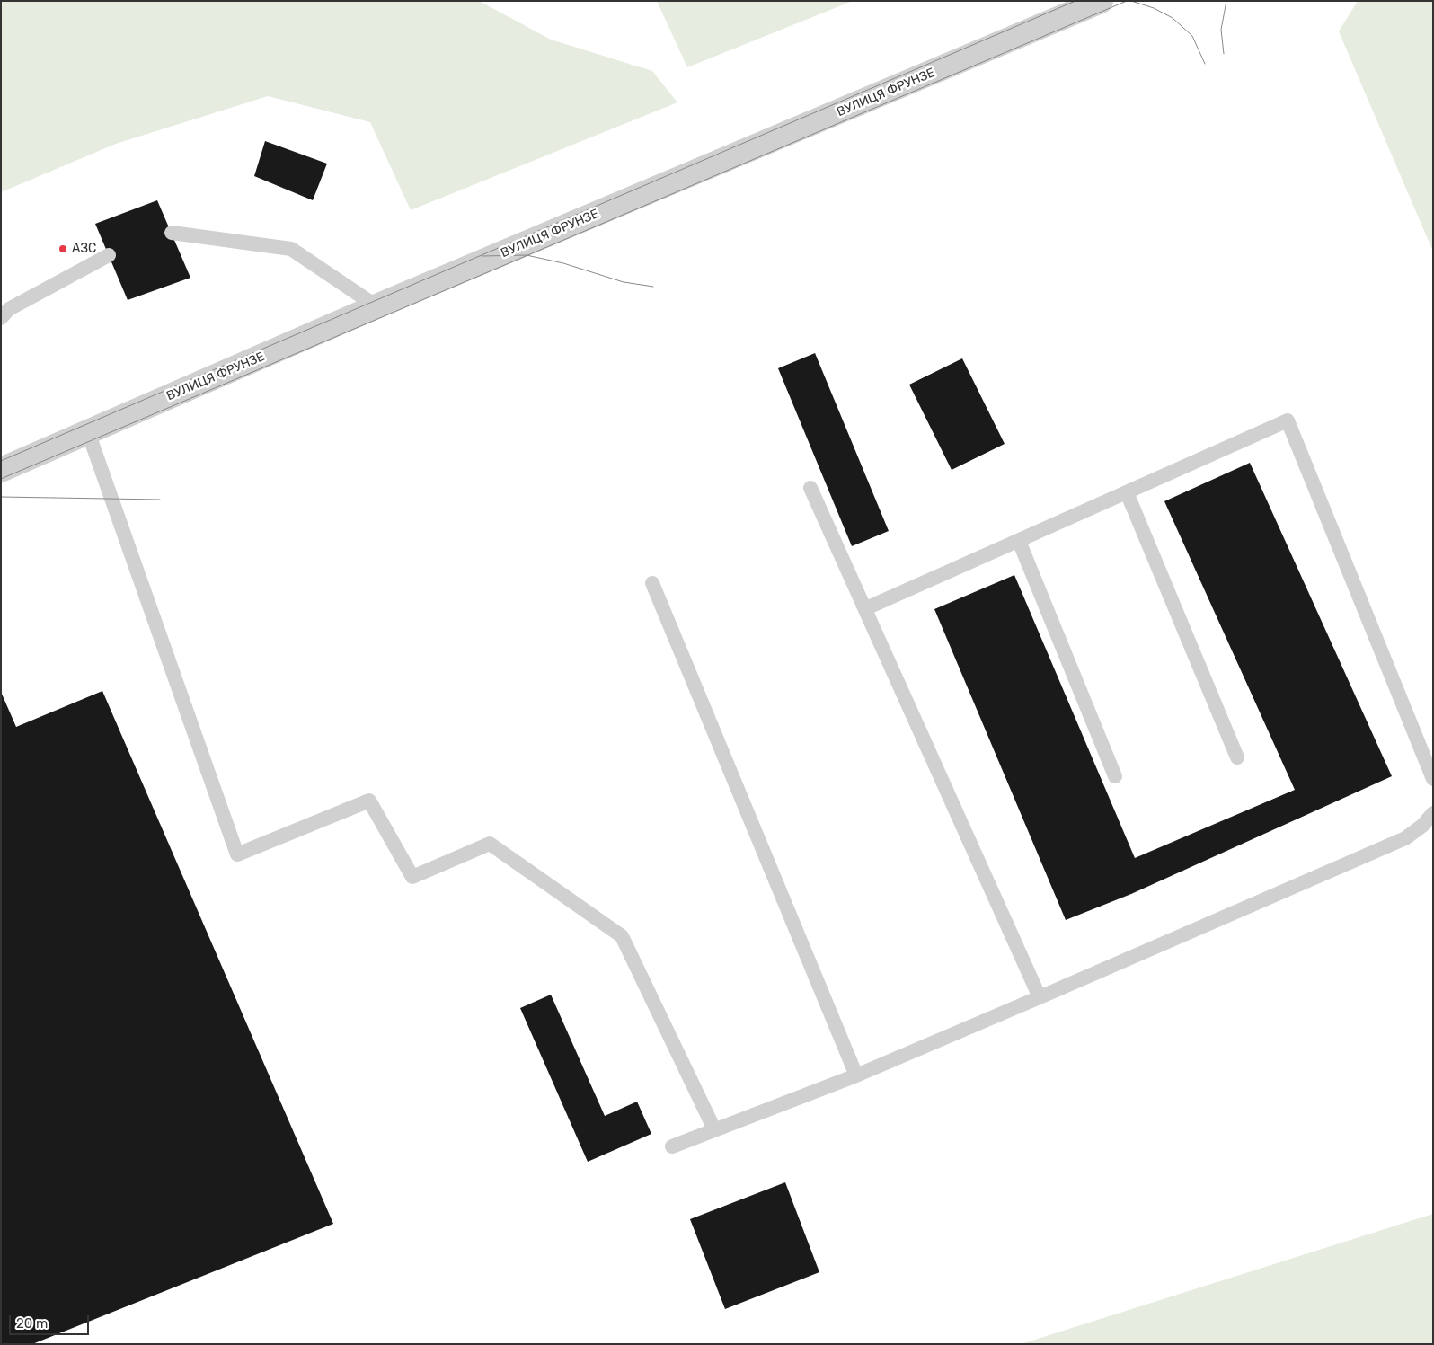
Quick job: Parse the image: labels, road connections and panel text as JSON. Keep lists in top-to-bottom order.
{
  "streets": {
    "street": ["ВУЛИЦЯ ФРУНЗЕ"]
  },
  "places": ["АЗС"],
  "scale_bar": "20 m"
}
